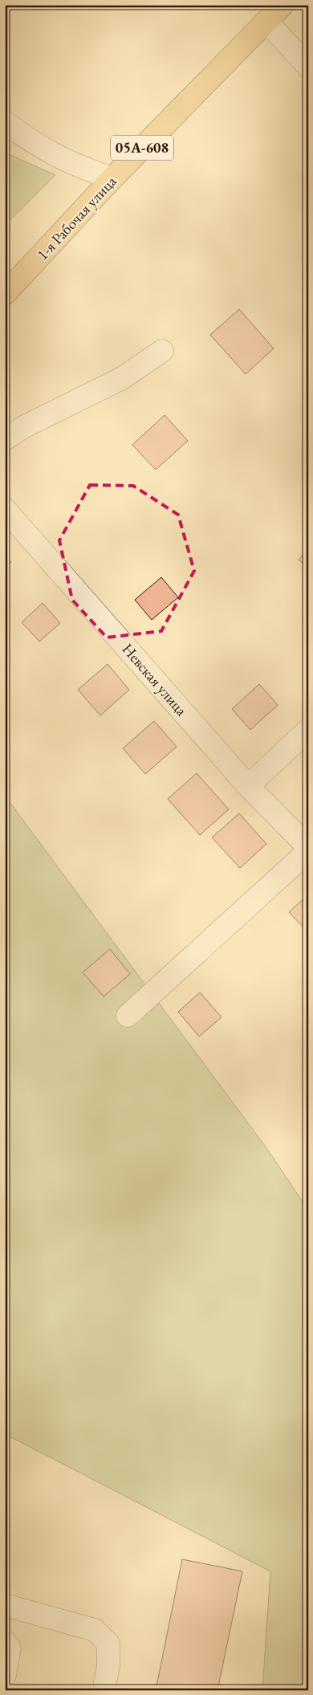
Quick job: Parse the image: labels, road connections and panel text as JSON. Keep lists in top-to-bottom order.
{
  "streets": {
    "main road": ["05А-608", "1-я Рабочая улица"],
    "street": ["Невская улица"]
  }
}
